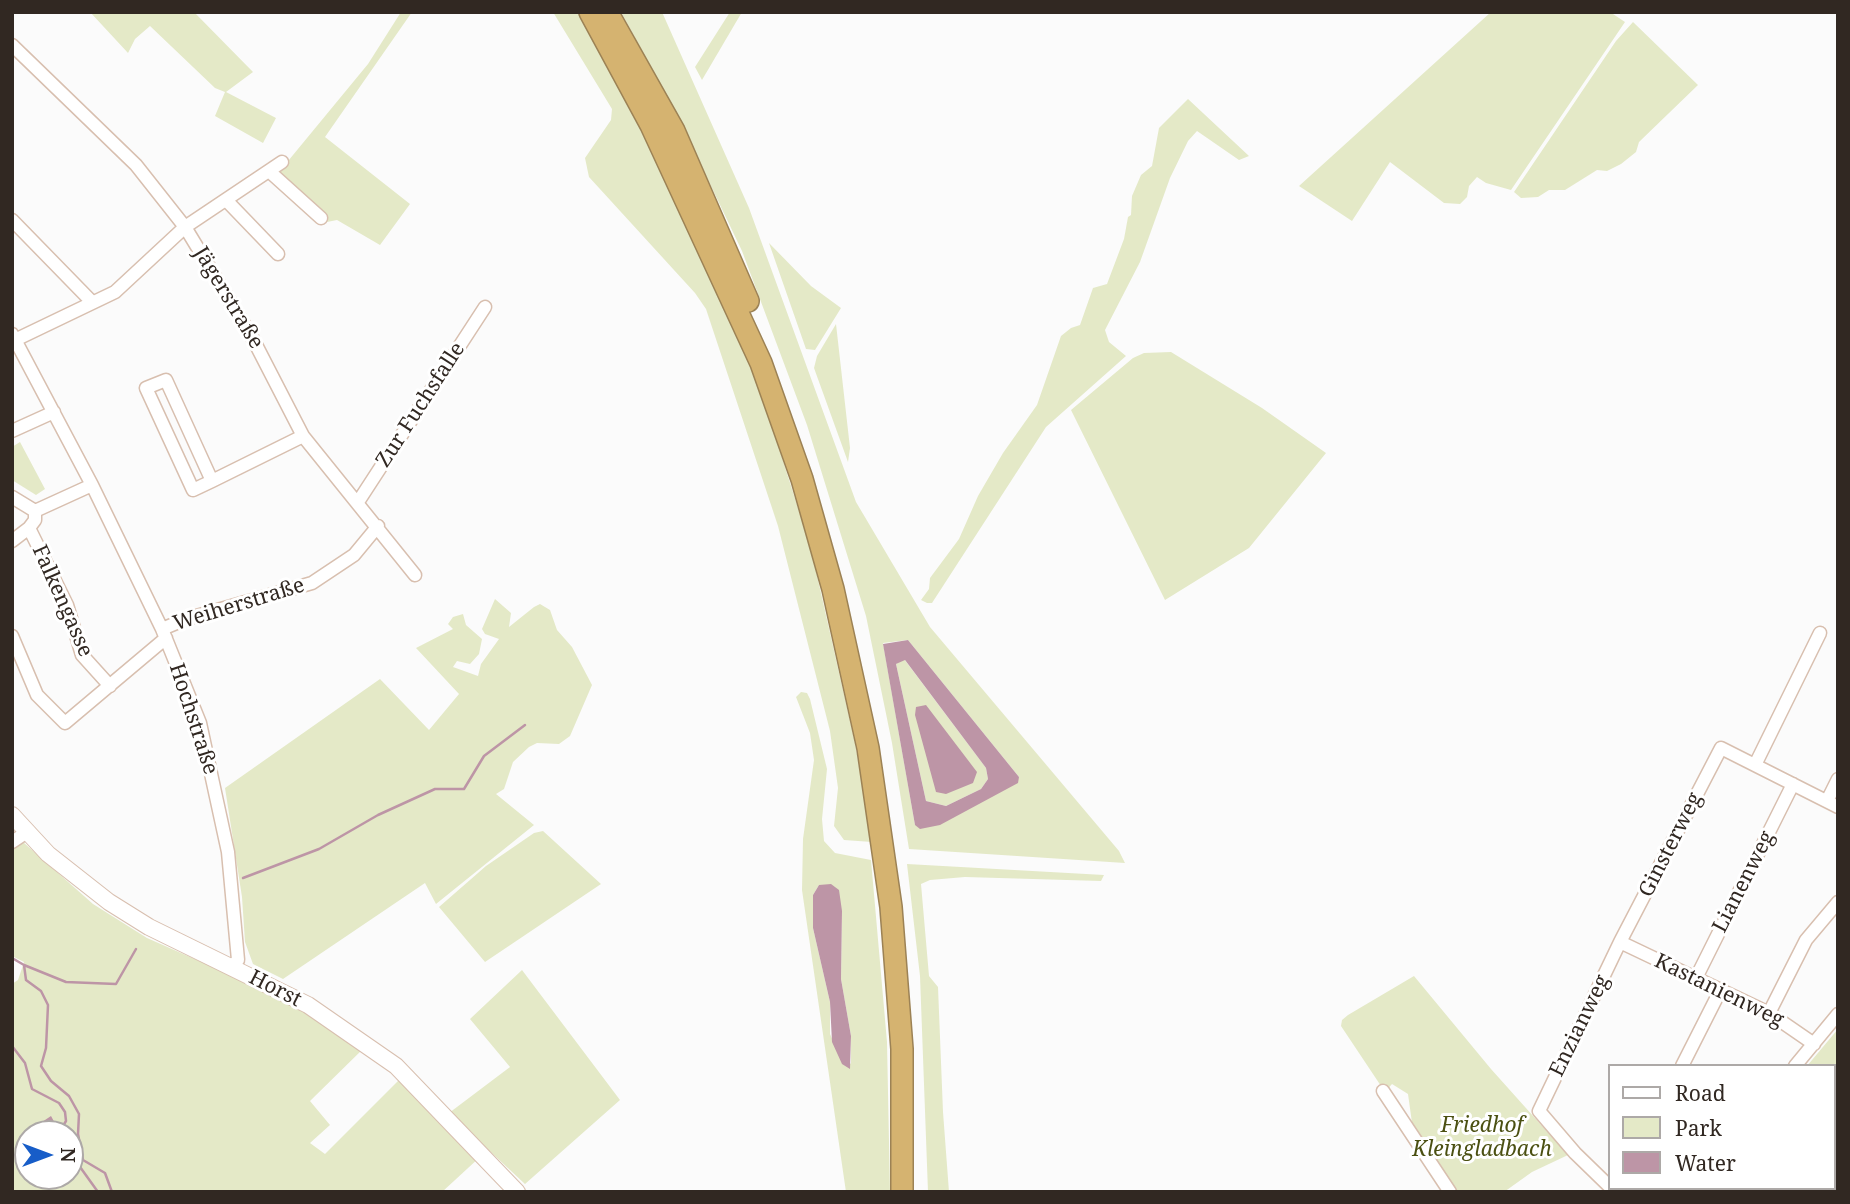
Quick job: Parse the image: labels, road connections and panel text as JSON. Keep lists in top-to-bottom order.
{
  "streets": {
    "street": [
      "Jägerstraße",
      "Zur Fuchsfalle",
      "Falkengasse",
      "Weiherstraße",
      "Hochstraße",
      "Ginsterweg",
      "Lianenweg",
      "Horst",
      "Kastanienweg",
      "Enzianweg"
    ]
  },
  "crossings": [
    ["Jägerstraße", "Zur Fuchsfalle"],
    ["Jägerstraße", "Weiherstraße"],
    ["Falkengasse", "Weiherstraße"],
    ["Weiherstraße", "Hochstraße"],
    ["Hochstraße", "Horst"],
    ["Ginsterweg", "Kastanienweg"],
    ["Ginsterweg", "Enzianweg"],
    ["Lianenweg", "Kastanienweg"],
    ["Kastanienweg", "Enzianweg"]
  ],
  "parks": ["Friedhof Kleingladbach"],
  "legend": ["Road", "Park", "Water"],
  "north": "right"
}
